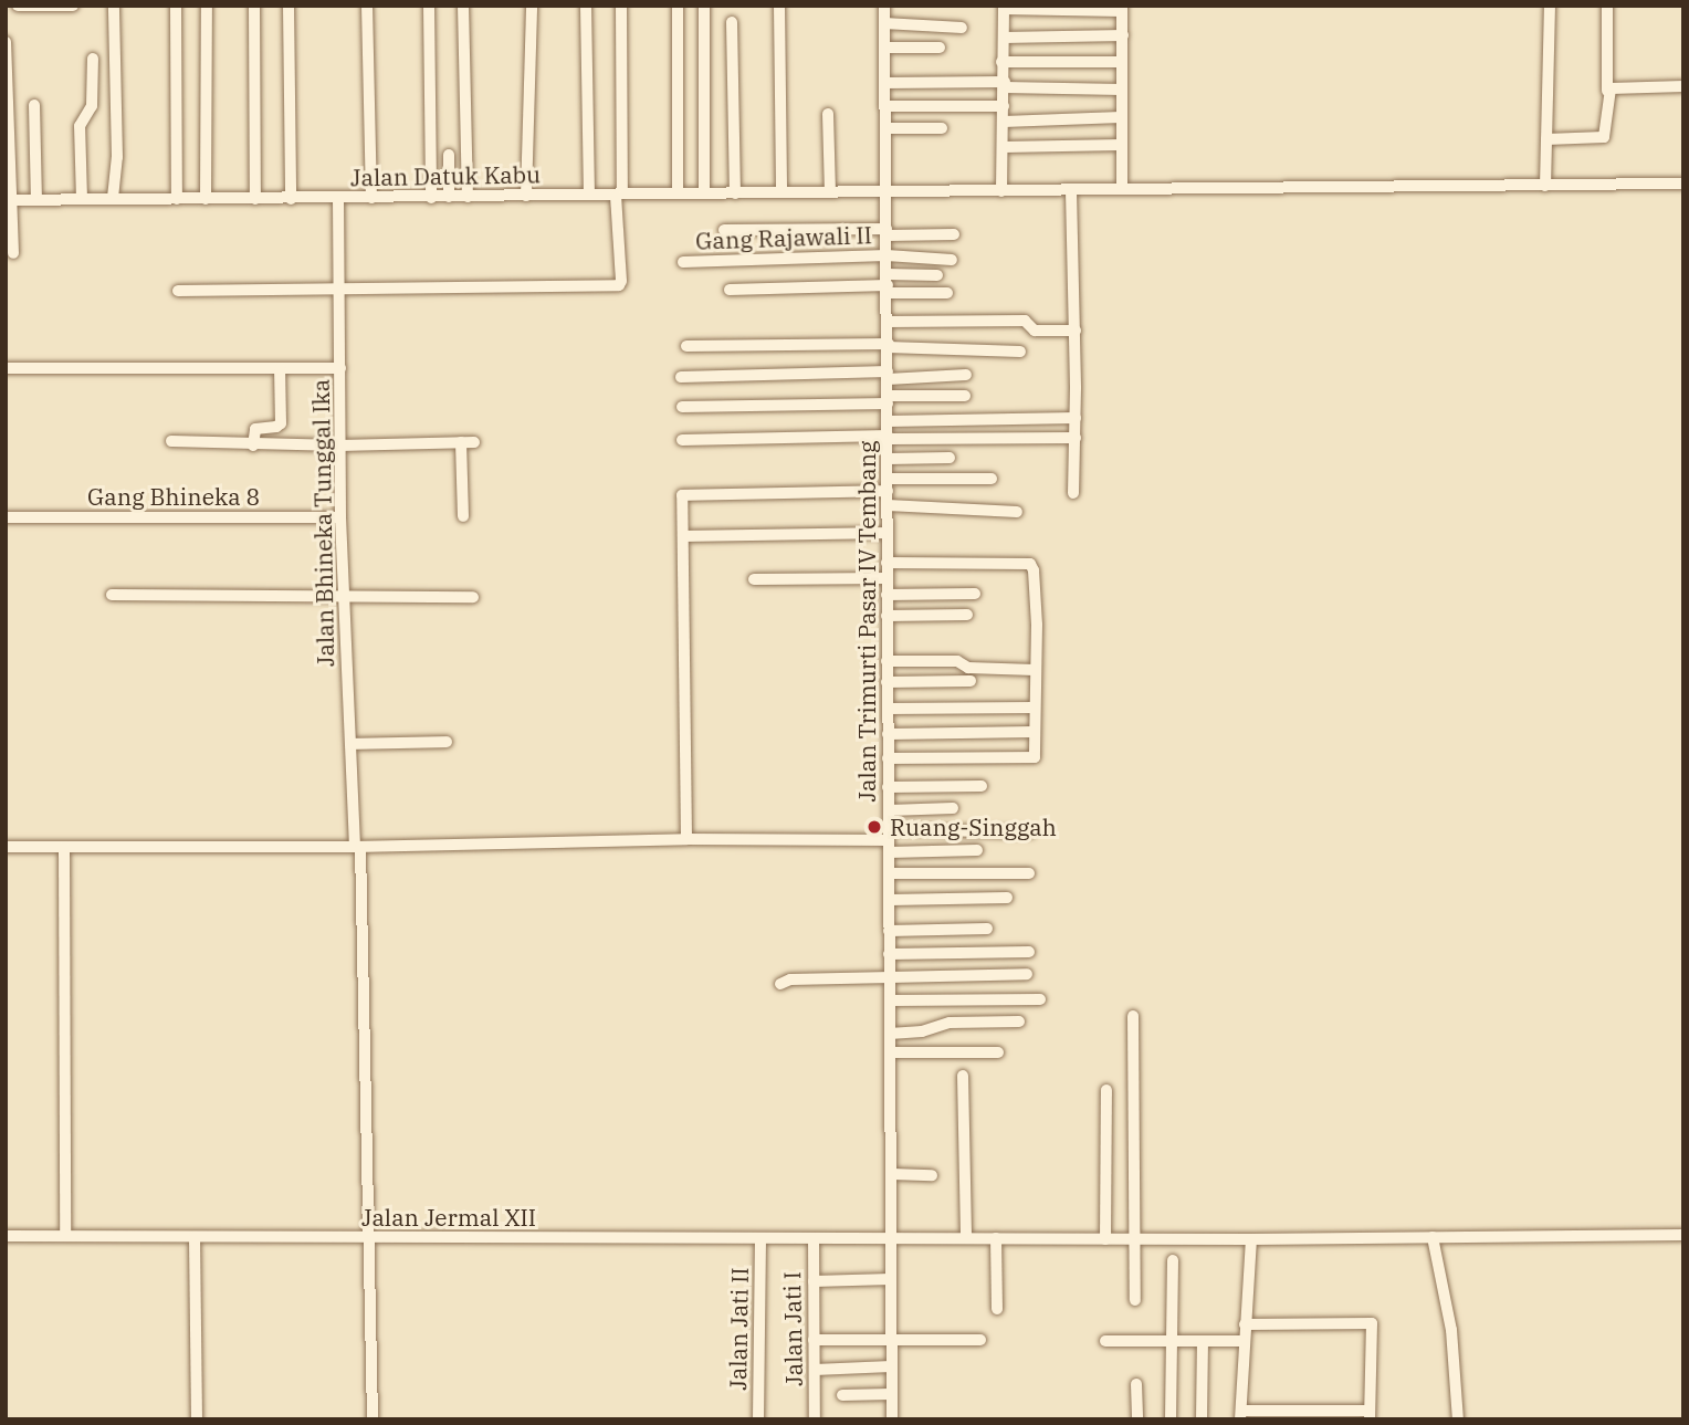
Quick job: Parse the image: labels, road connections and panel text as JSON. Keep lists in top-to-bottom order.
{
  "streets": {
    "street": [
      "Jalan Datuk Kabu",
      "Gang Rajawali II",
      "Gang Bhineka 8",
      "Jalan Bhineka Tunggal Ika",
      "Jalan Trimurti Pasar IV Tembang",
      "Jalan Jermal XII",
      "Jalan Jati II",
      "Jalan Jati I"
    ]
  },
  "crossings": [
    ["Jalan Datuk Kabu", "Jalan Bhineka Tunggal Ika"],
    ["Jalan Datuk Kabu", "Jalan Trimurti Pasar IV Tembang"],
    ["Gang Rajawali II", "Jalan Trimurti Pasar IV Tembang"],
    ["Gang Bhineka 8", "Jalan Bhineka Tunggal Ika"],
    ["Jalan Bhineka Tunggal Ika", "Jalan Jermal XII"],
    ["Jalan Trimurti Pasar IV Tembang", "Jalan Jermal XII"],
    ["Jalan Jermal XII", "Jalan Jati II"],
    ["Jalan Jermal XII", "Jalan Jati I"]
  ],
  "places": ["Ruang-Singgah"]
}
